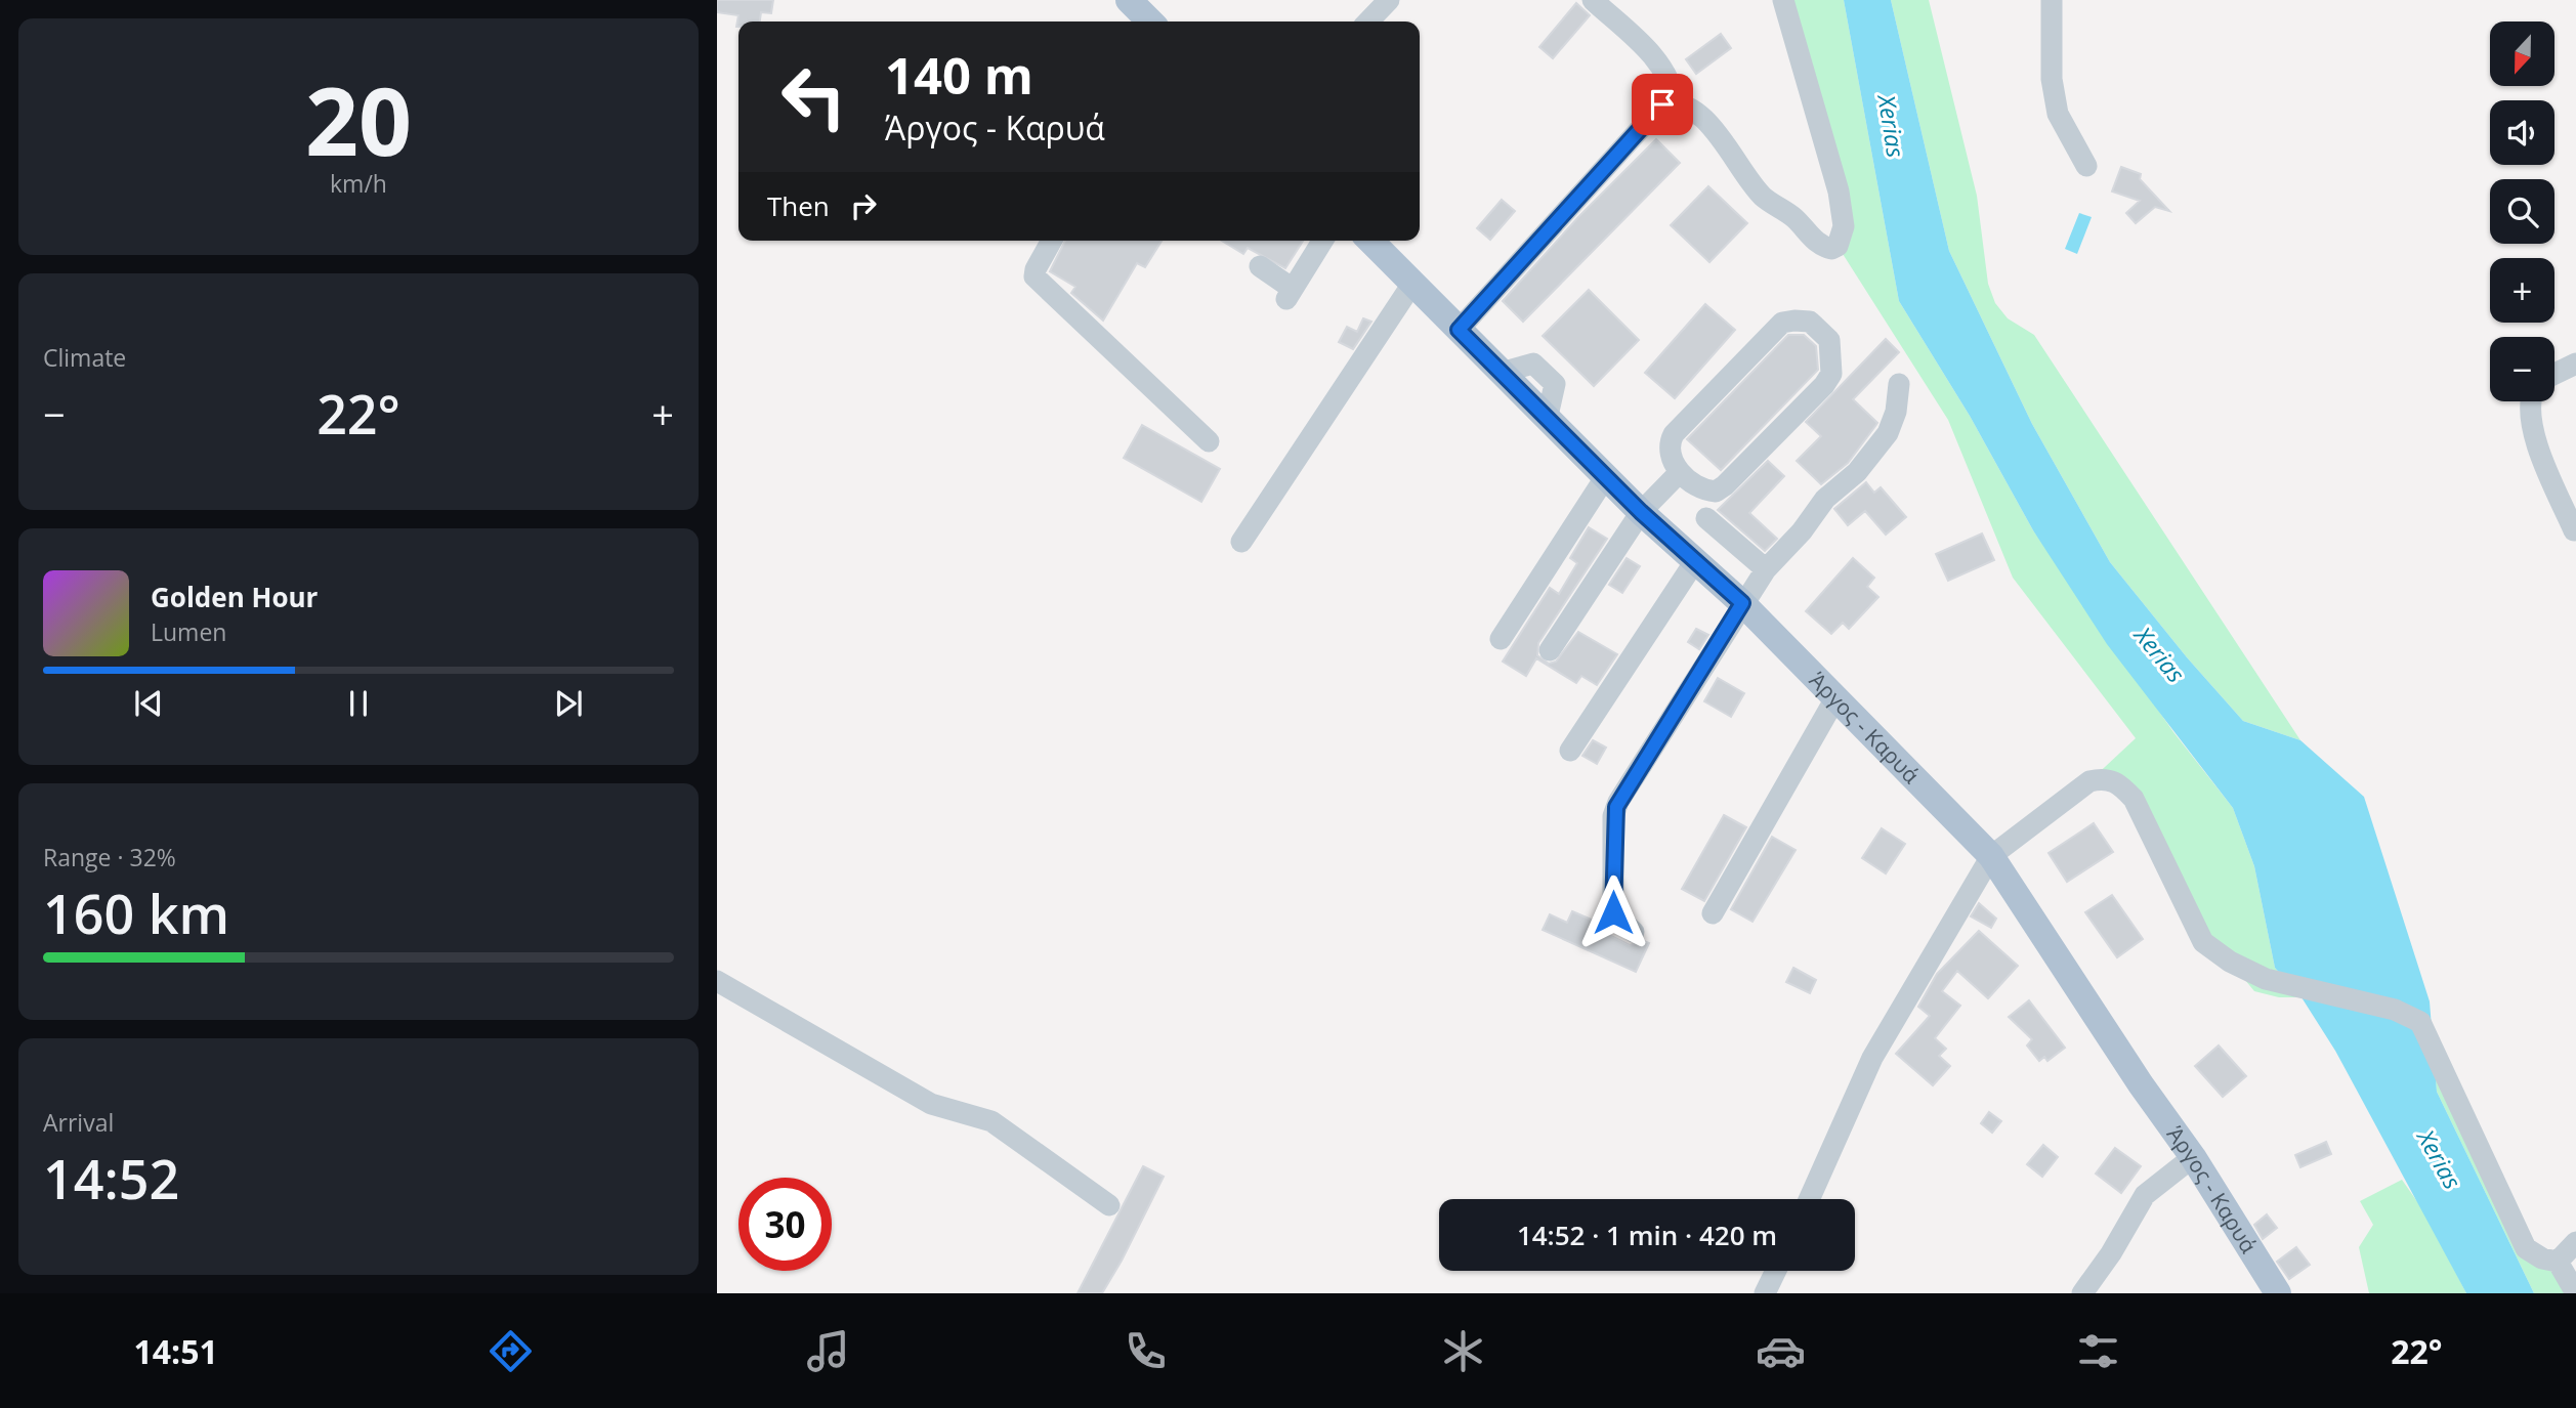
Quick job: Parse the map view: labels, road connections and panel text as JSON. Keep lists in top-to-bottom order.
{
  "streets": {
    "main road": ["Άργος - Καρυά"]
  },
  "water": ["Xerias"],
  "north": "bottom",
  "page": {
    "tile": [
      ["20", "km/h"],
      "Climate",
      ["Range · 32%", "160 km"],
      ["Arrival", "14:52"]
    ],
    "map_buttons": ["+", "−"],
    "turn": ["140 m", "Άργος - Καρυά"],
    "then": "Then",
    "heat": ["−", "22°", "+"],
    "song": ["Golden Hour", "Lumen"],
    "limit": "30",
    "trip": "14:52 · 1 min · 420 m",
    "tabs": ["14:51", "22°"]
  }
}
